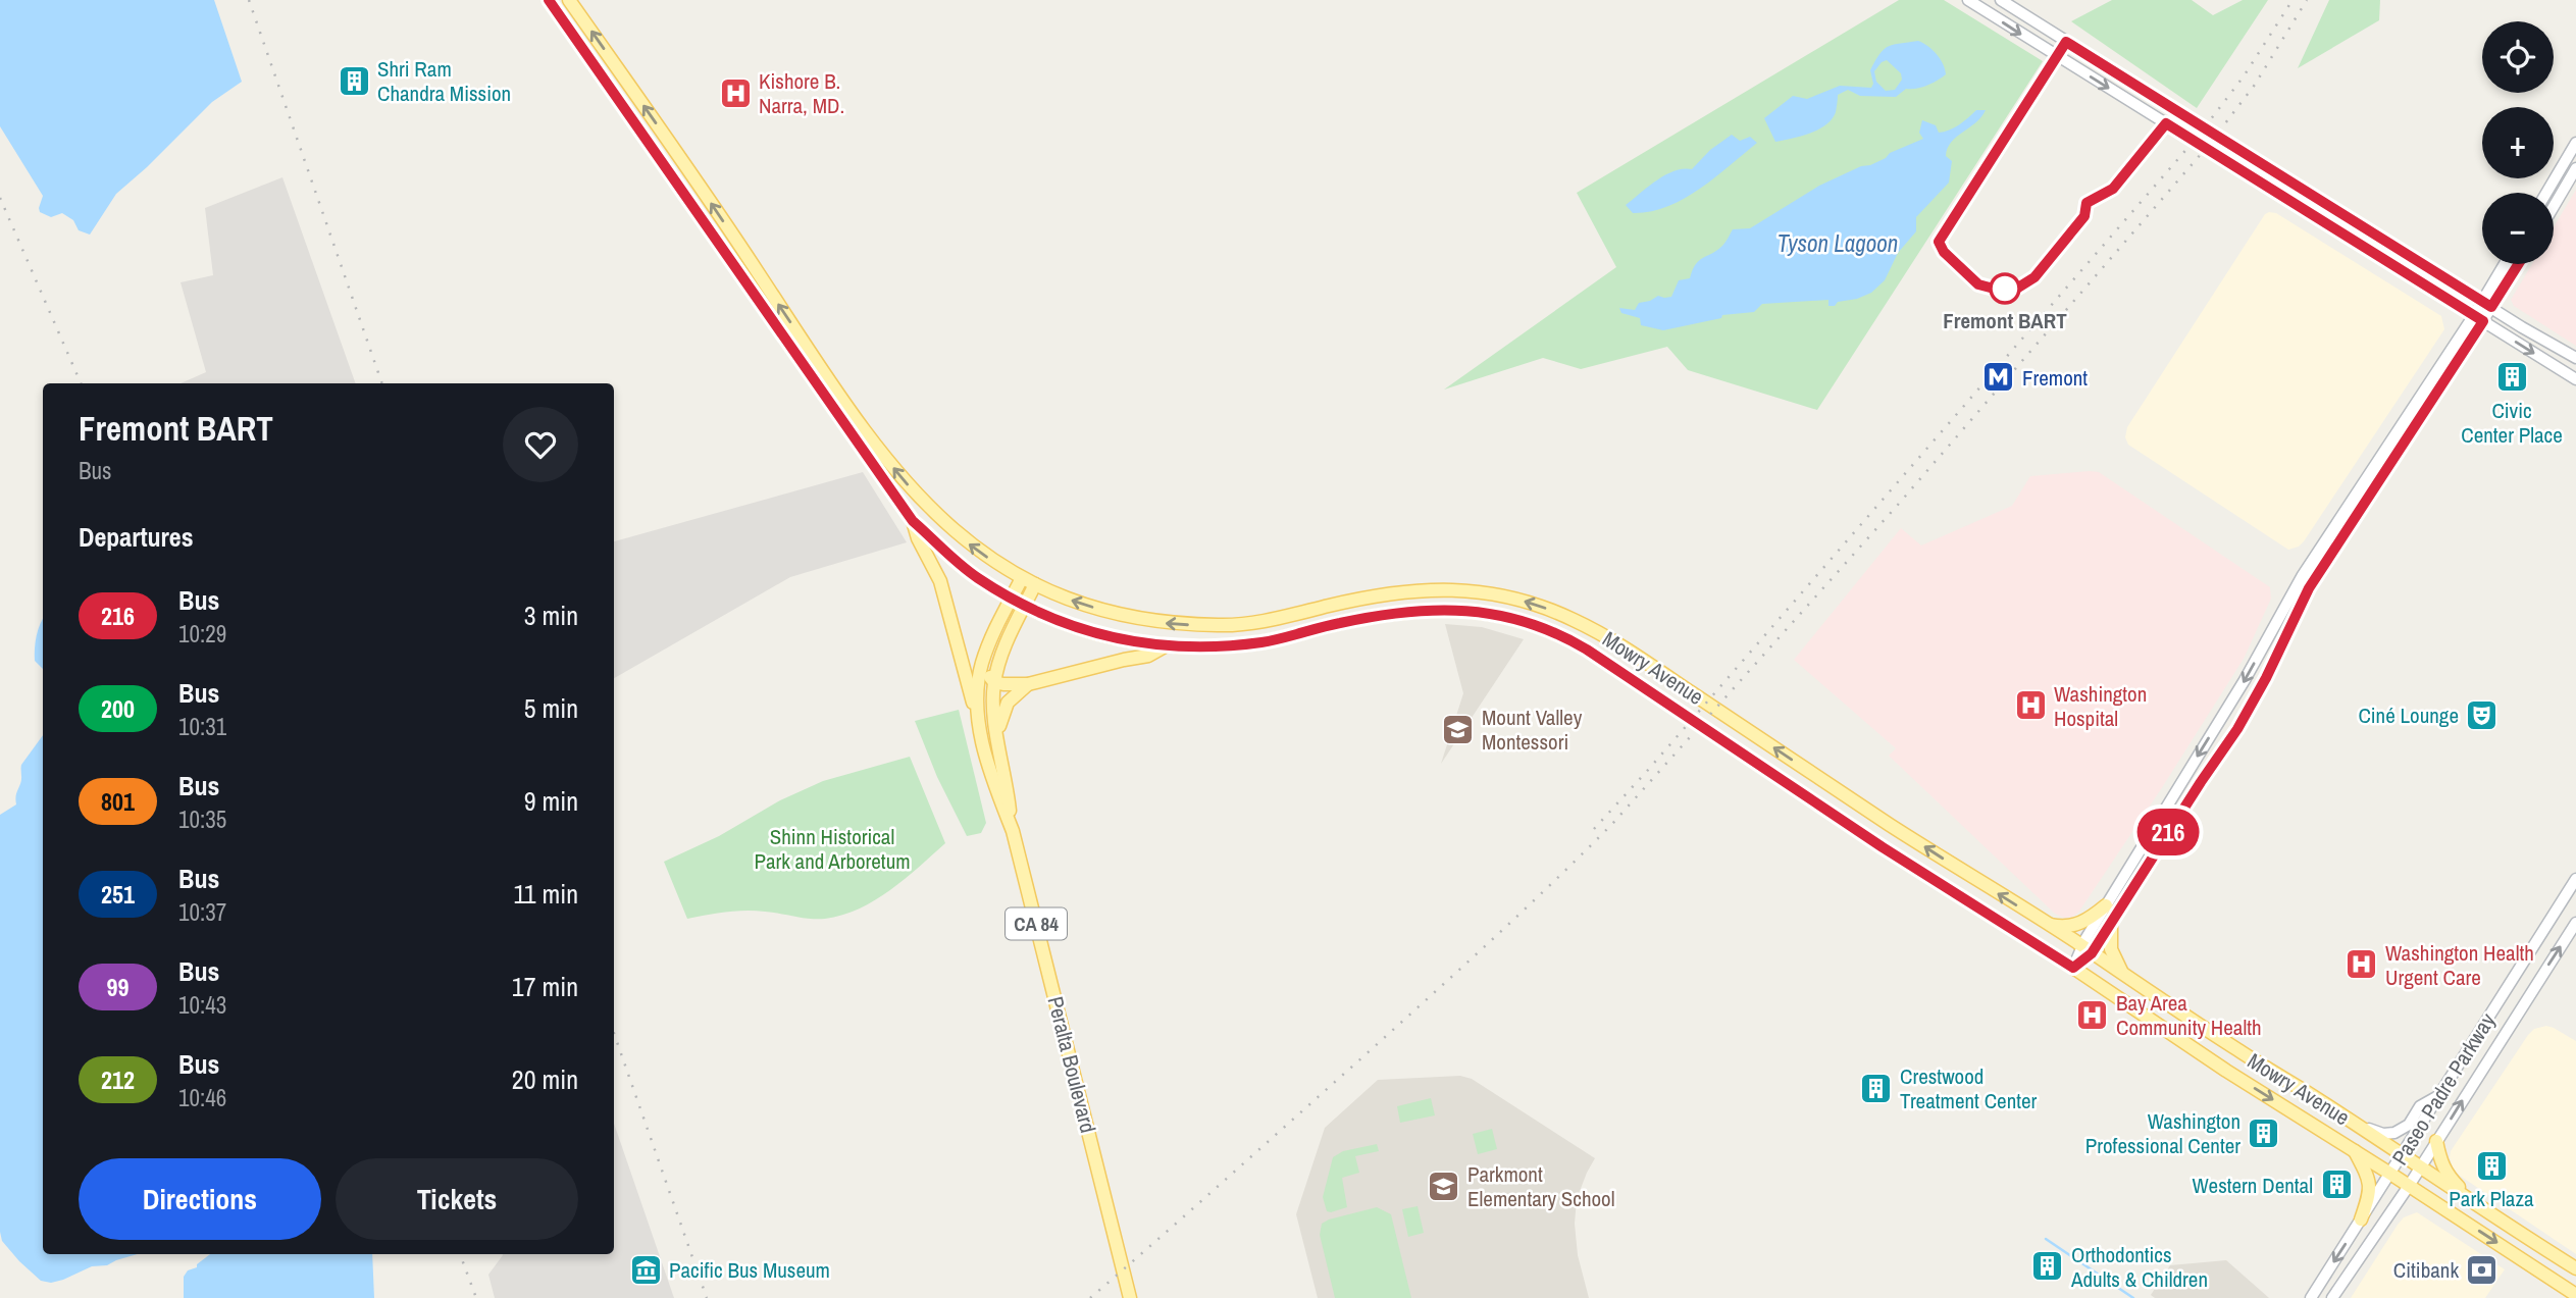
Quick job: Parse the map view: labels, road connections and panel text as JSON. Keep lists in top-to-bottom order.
{
  "streets": {
    "main road": [
      "Mowry Avenue",
      "CA 84",
      "Peralta Boulevard",
      "Paseo Padre Parkway"
    ]
  },
  "crossings": [
    ["Mowry Avenue", "Peralta Boulevard"],
    ["Mowry Avenue", "Paseo Padre Parkway"]
  ],
  "water": ["Tyson Lagoon"],
  "parks": ["Shinn Historical Park and Arboretum"],
  "places": {
    "building": [
      "Shri Ram Chandra Mission",
      "Civic Center Place",
      "Crestwood Treatment Center",
      "Washington Professional Center",
      "Park Plaza",
      "Western Dental",
      "Orthodontics Adults & Children"
    ],
    "hospital": [
      "Kishore B. Narra, MD.",
      "Washington Hospital",
      "Washington Health Urgent Care",
      "Bay Area Community Health"
    ],
    "other": ["Fremont BART"],
    "metro station": ["Fremont"],
    "theatre": ["Ciné Lounge"],
    "school or university": ["Mount Valley Montessori", "Parkmont Elementary School"],
    "museum": ["Pacific Bus Museum"],
    "bank": ["Citibank"]
  },
  "lines": ["bus line 216"],
  "page": {
    "on_map": "216",
    "map_buttons": ["+", "−"],
    "heading": [
      ["Fremont BART", "Bus"],
      "Departures"
    ],
    "list": [
      {
        "mark": "216",
        "name": "Bus",
        "note": "10:29",
        "value": "3 min"
      },
      {
        "mark": "200",
        "name": "Bus",
        "note": "10:31",
        "value": "5 min"
      },
      {
        "mark": "801",
        "name": "Bus",
        "note": "10:35",
        "value": "9 min"
      },
      {
        "mark": "251",
        "name": "Bus",
        "note": "10:37",
        "value": "11 min"
      },
      {
        "mark": "99",
        "name": "Bus",
        "note": "10:43",
        "value": "17 min"
      },
      {
        "mark": "212",
        "name": "Bus",
        "note": "10:46",
        "value": "20 min"
      }
    ],
    "buttons": ["Directions", "Tickets"]
  }
}
